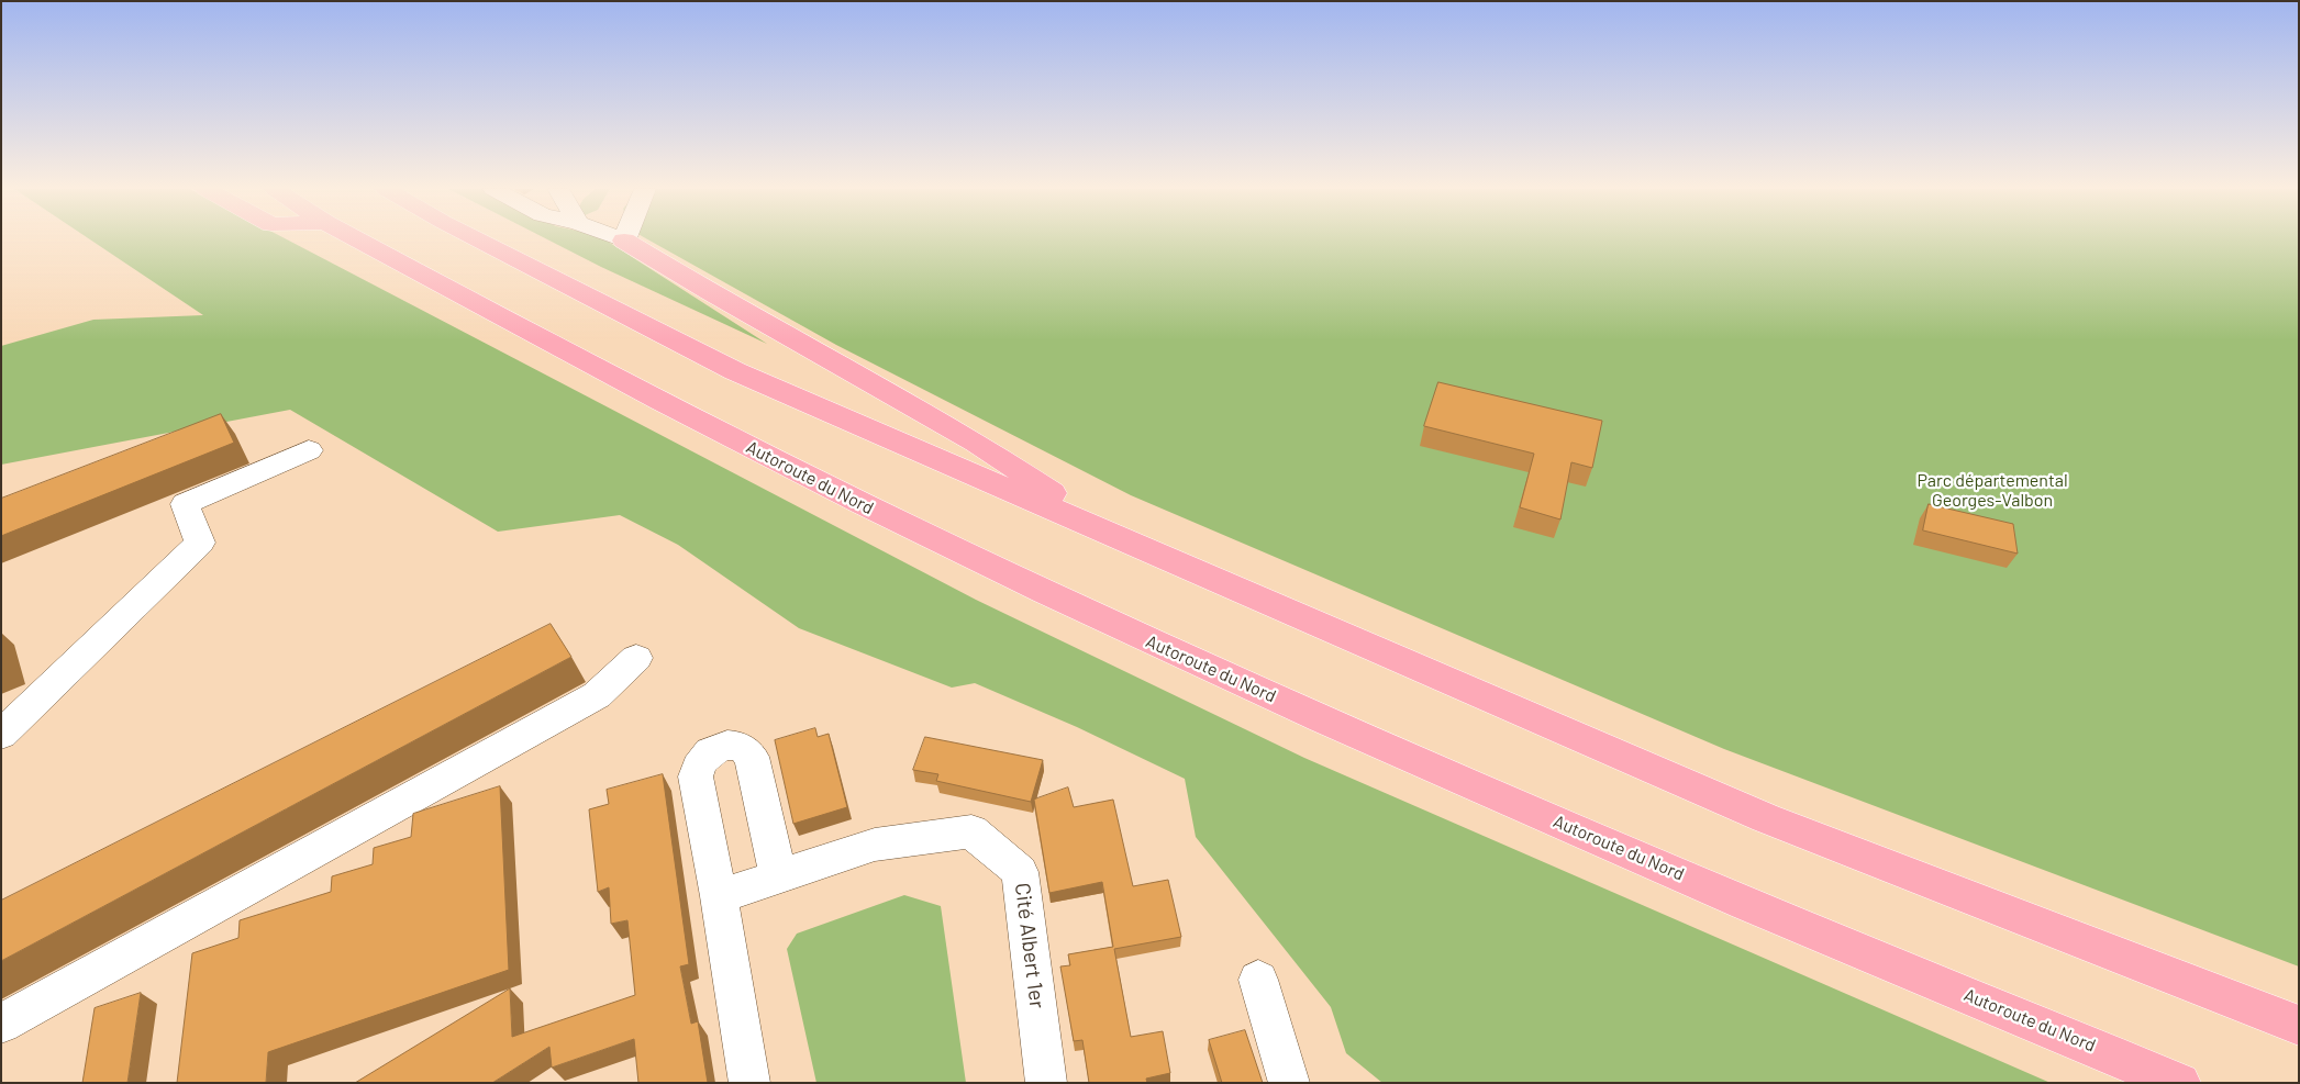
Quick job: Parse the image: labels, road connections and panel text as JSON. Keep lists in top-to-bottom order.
{
  "streets": {
    "highway": ["Autoroute du Nord"],
    "street": ["Cité Albert 1er"]
  },
  "parks": ["Parc départemental Georges-Valbon"]
}
